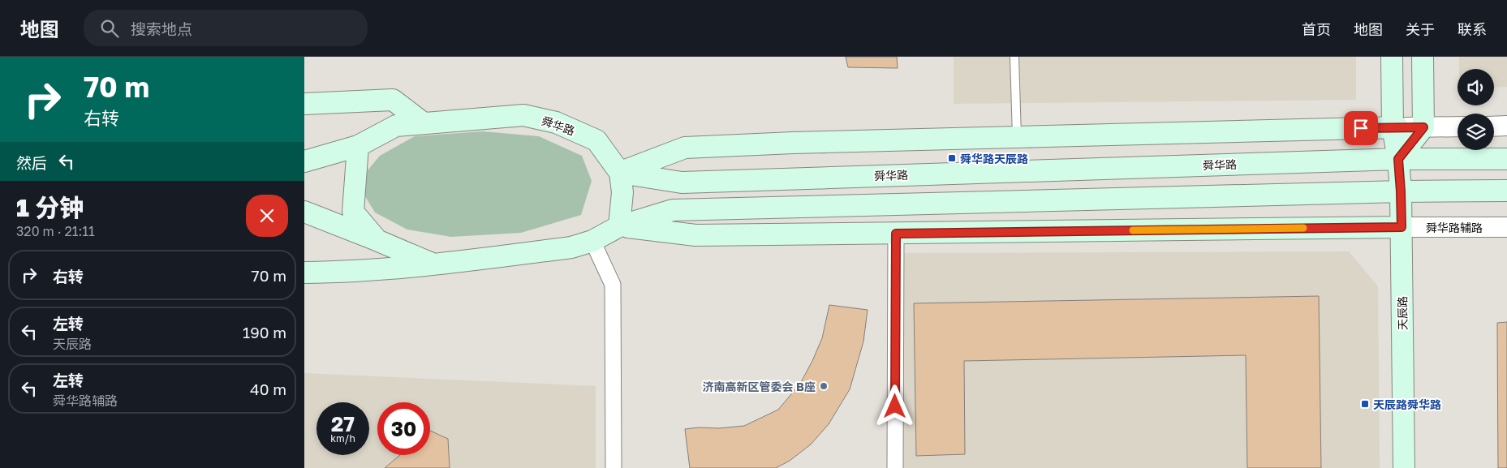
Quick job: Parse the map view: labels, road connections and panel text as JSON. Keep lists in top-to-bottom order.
{
  "streets": {
    "main road": ["舜华路", "天辰路"],
    "street": ["舜华路辅路"]
  },
  "crossings": [
    ["舜华路", "天辰路"],
    ["舜华路辅路", "天辰路"]
  ],
  "places": {
    "transit": ["舜华路天辰路", "天辰路舜华路"],
    "other": ["济南高新区管委会 B座"]
  },
  "page": {
    "header": "地图",
    "search": "搜索地点",
    "nav": [
      "首页",
      "地图",
      "关于",
      "联系"
    ],
    "turn": ["70 m", "右转"],
    "then": "然后",
    "heading": ["1 分钟", "320 m · 21:11"],
    "list": [
      {
        "name": "右转",
        "value": "70 m"
      },
      {
        "name": "左转",
        "note": "天辰路",
        "value": "190 m"
      },
      {
        "name": "左转",
        "note": "舜华路辅路",
        "value": "40 m"
      }
    ],
    "speed": "27 km/h",
    "limit": "30"
  }
}
